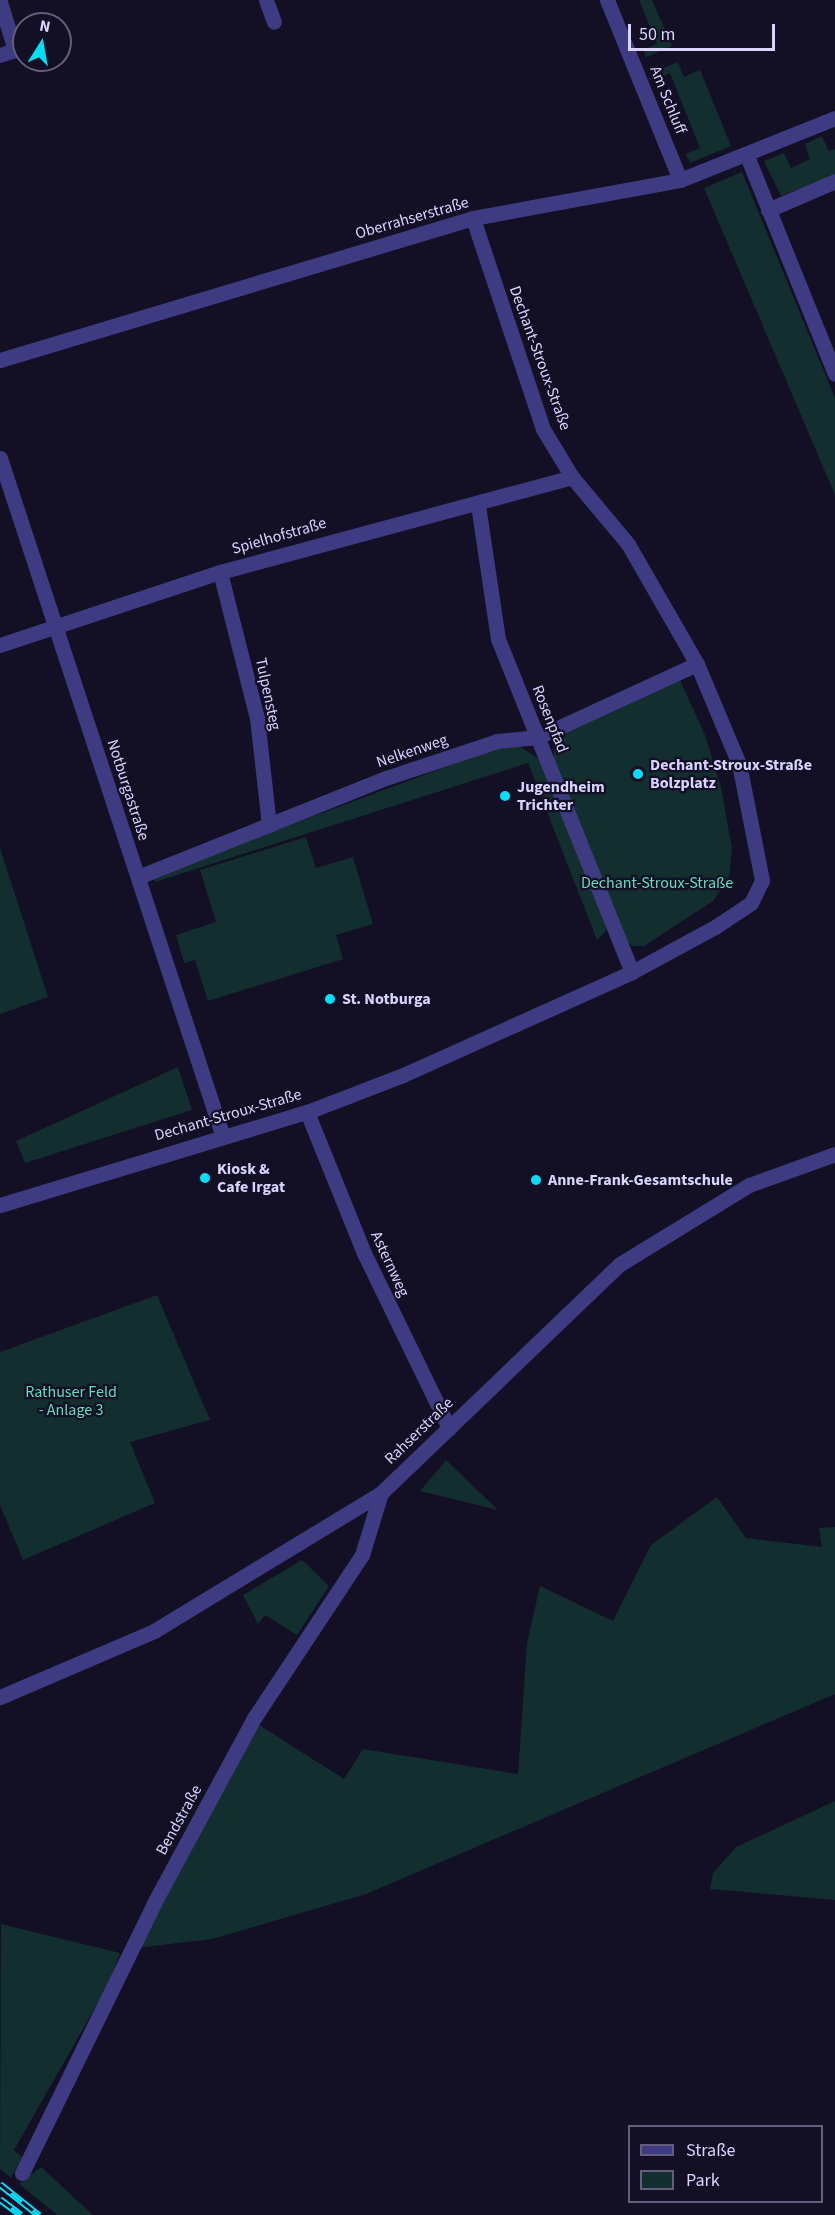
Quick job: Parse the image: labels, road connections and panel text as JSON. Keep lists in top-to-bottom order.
{
  "streets": {
    "street": [
      "Am Schluff",
      "Oberrahserstraße",
      "Dechant-Stroux-Straße",
      "Spielhofstraße",
      "Tulpensteg",
      "Rosenpfad",
      "Nelkenweg",
      "Notburgastraße",
      "Asternweg",
      "Rahserstraße",
      "Bendstraße"
    ]
  },
  "crossings": [
    ["Am Schluff", "Oberrahserstraße"],
    ["Oberrahserstraße", "Dechant-Stroux-Straße"],
    ["Dechant-Stroux-Straße", "Spielhofstraße"],
    ["Dechant-Stroux-Straße", "Rosenpfad"],
    ["Dechant-Stroux-Straße", "Nelkenweg"],
    ["Dechant-Stroux-Straße", "Notburgastraße"],
    ["Dechant-Stroux-Straße", "Asternweg"],
    ["Spielhofstraße", "Tulpensteg"],
    ["Spielhofstraße", "Rosenpfad"],
    ["Spielhofstraße", "Notburgastraße"],
    ["Tulpensteg", "Nelkenweg"],
    ["Rosenpfad", "Nelkenweg"],
    ["Nelkenweg", "Notburgastraße"],
    ["Asternweg", "Rahserstraße"],
    ["Rahserstraße", "Bendstraße"]
  ],
  "parks": ["Dechant-Stroux-Straße", "Rathuser Feld - Anlage 3"],
  "places": [
    "Dechant-Stroux-Straße Bolzplatz",
    "Jugendheim Trichter",
    "St. Notburga",
    "Kiosk & Cafe Irgat",
    "Anne-Frank-Gesamtschule"
  ],
  "legend": ["Straße", "Park"],
  "scale_bar": "50 m",
  "north": "top"
}
